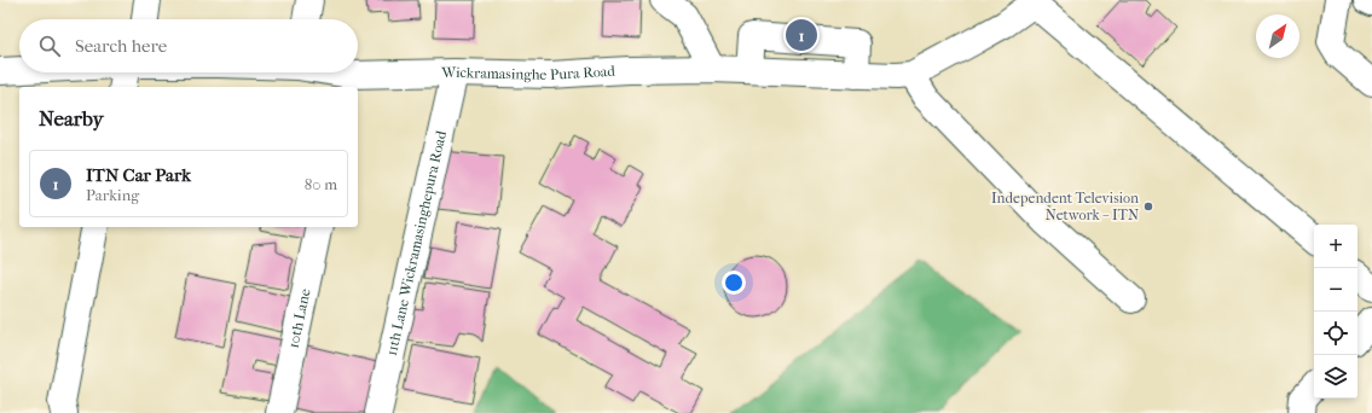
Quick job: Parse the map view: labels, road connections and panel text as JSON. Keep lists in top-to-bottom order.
{
  "streets": {
    "street": ["Wickramasinghe Pura Road", "11th Lane Wickramasinghepura Road", "10th Lane"]
  },
  "crossings": [
    ["Wickramasinghe Pura Road", "11th Lane Wickramasinghepura Road"]
  ],
  "places": ["Independent Television Network – ITN"],
  "north": "top right",
  "page": {
    "pins": "1",
    "search": "Search here",
    "heading": "Nearby",
    "list": [
      {
        "mark": "1",
        "name": "ITN Car Park",
        "note": "Parking",
        "value": "80 m"
      }
    ],
    "map_buttons": ["+", "−"]
  }
}
